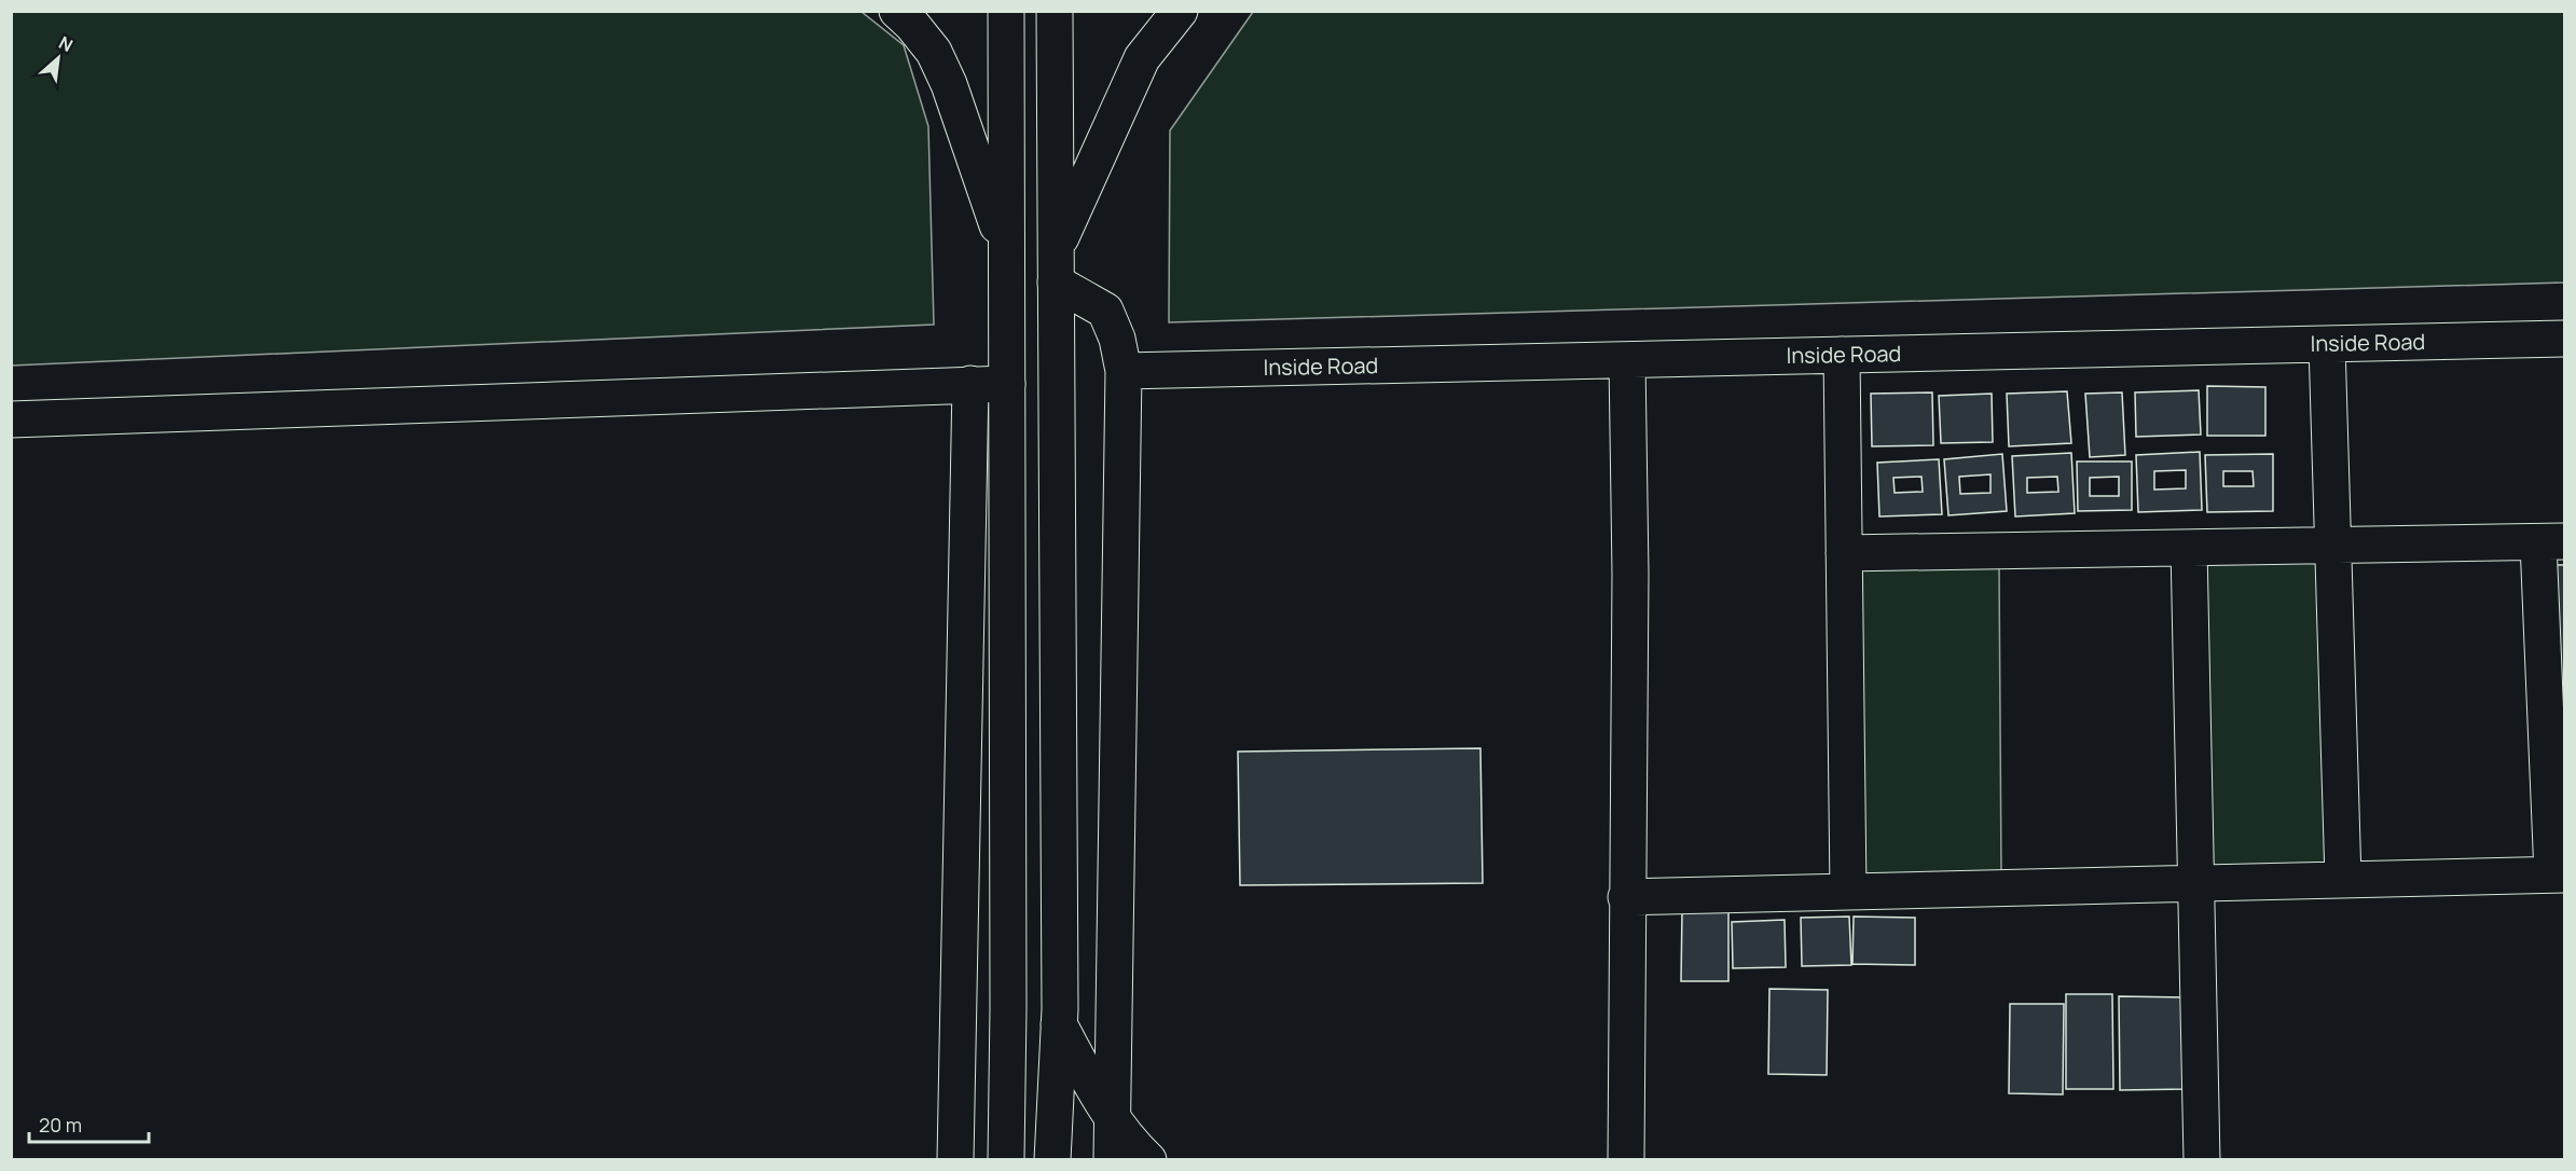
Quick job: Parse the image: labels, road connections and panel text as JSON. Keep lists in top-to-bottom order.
{
  "streets": {
    "street": ["Inside Road"]
  },
  "scale_bar": "20 m",
  "north": "top right"
}
